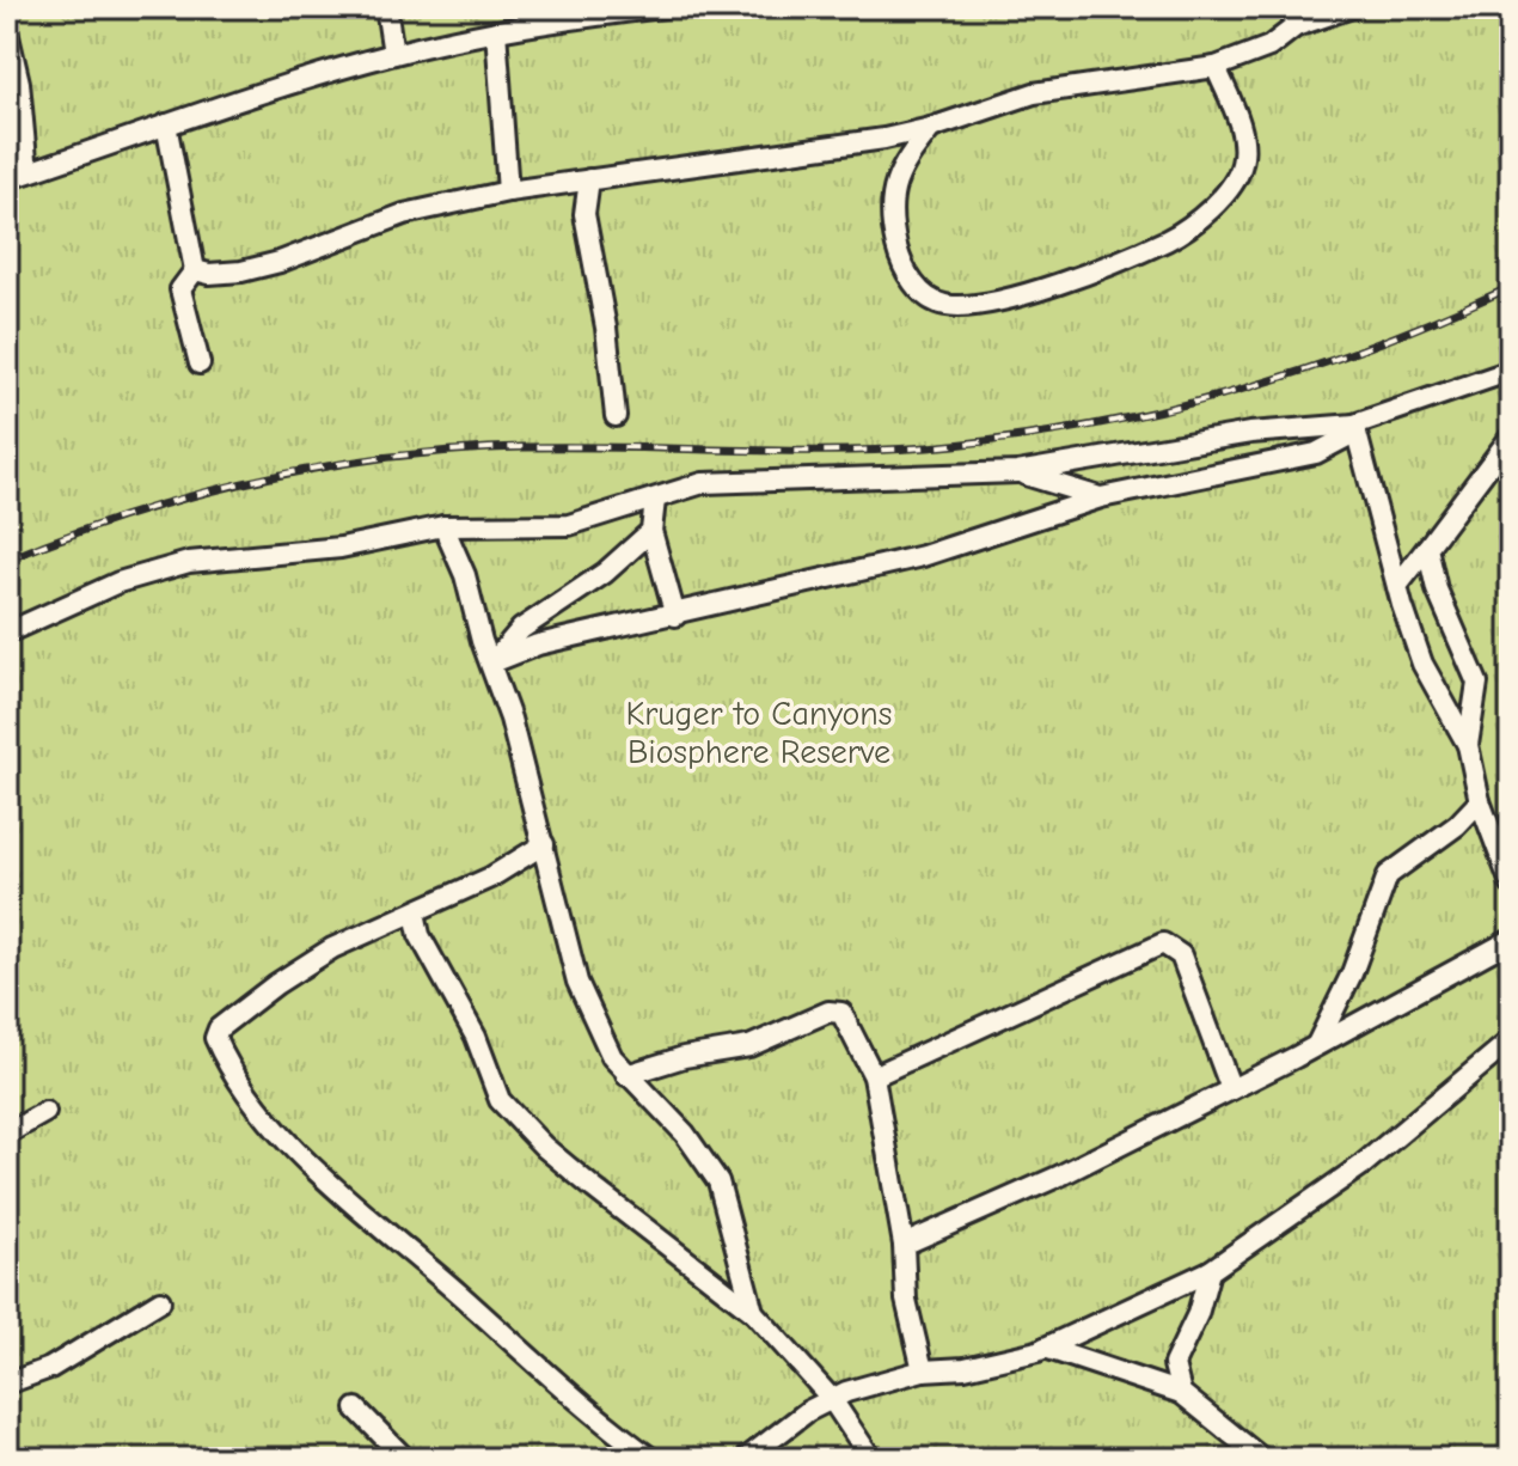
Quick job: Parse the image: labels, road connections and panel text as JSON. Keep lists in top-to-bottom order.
{
  "parks": ["Kruger to Canyons Biosphere Reserve"]
}
